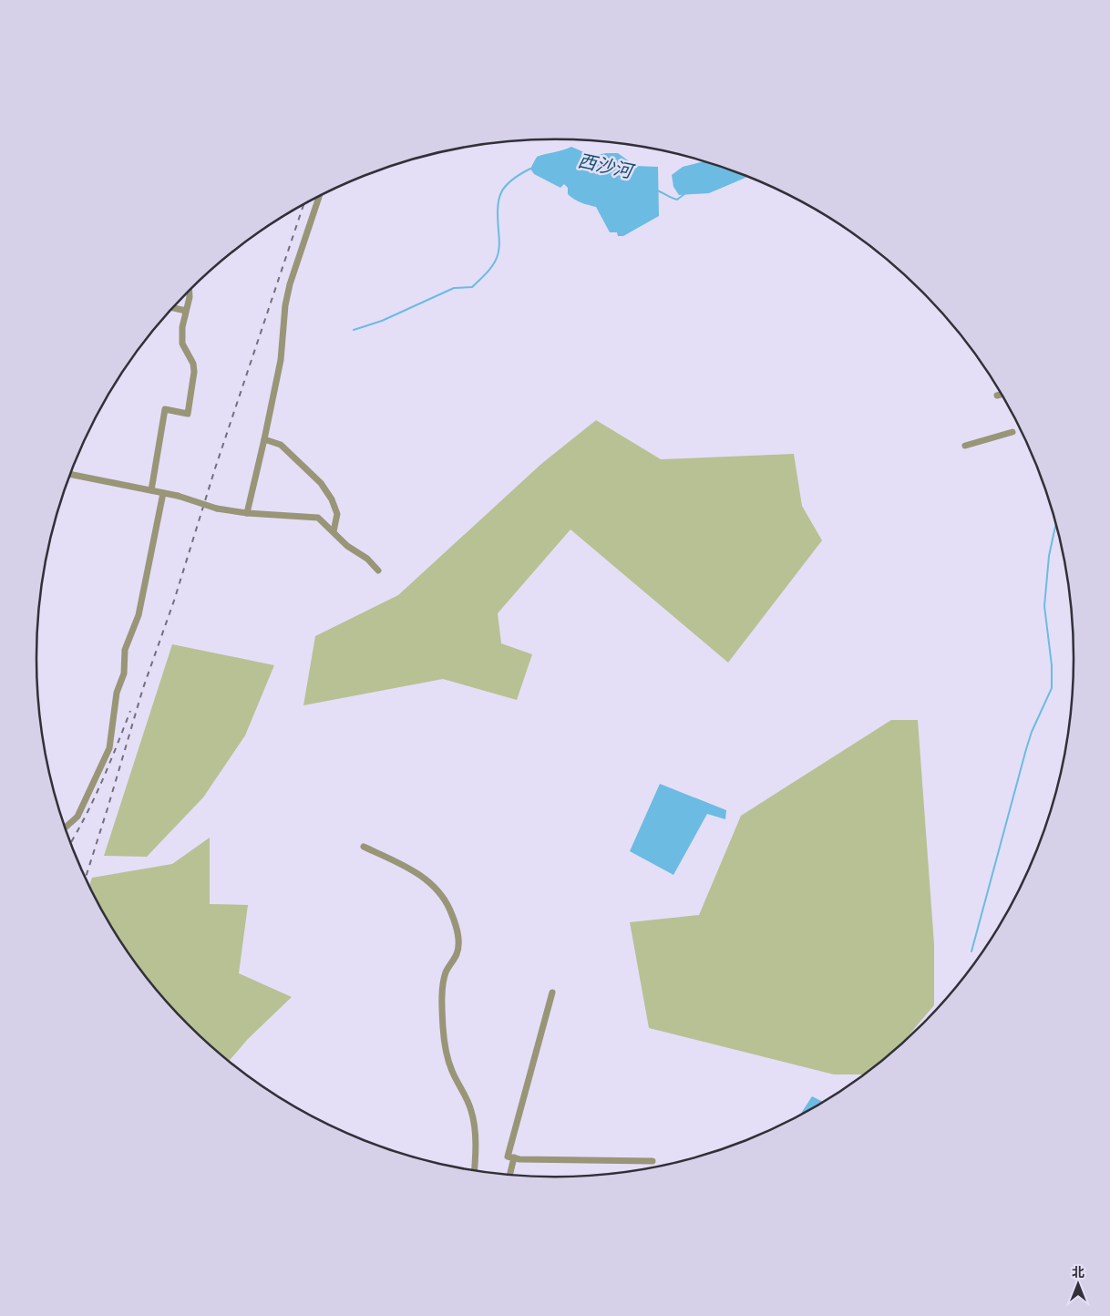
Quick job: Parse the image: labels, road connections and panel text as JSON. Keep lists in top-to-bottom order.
{
  "water": ["西沙河"],
  "north": "top"
}
